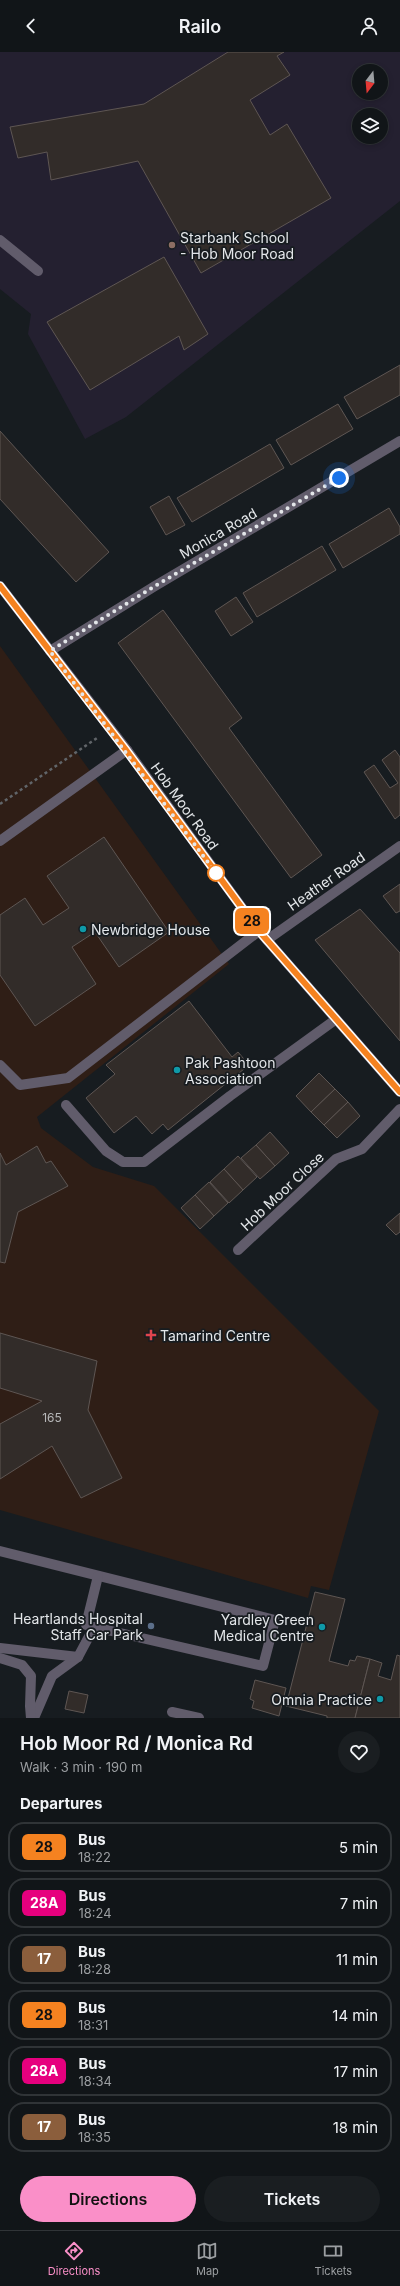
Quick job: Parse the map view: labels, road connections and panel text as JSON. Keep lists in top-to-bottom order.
{
  "streets": {
    "street": [
      "Monica Road",
      "Hob Moor Road",
      "Heather Road",
      "Hob Moor Close"
    ]
  },
  "crossings": [
    ["Monica Road", "Hob Moor Road"],
    ["Hob Moor Road", "Heather Road"]
  ],
  "places": {
    "other": [
      "Starbank School - Hob Moor Road",
      "Newbridge House",
      "Pak Pashtoon Association",
      "Heartlands Hospital Staff Car Park",
      "Yardley Green Medical Centre",
      "Omnia Practice"
    ],
    "health": ["Tamarind Centre"]
  },
  "lines": ["bus line 28"],
  "house_numbers": ["165"],
  "north": "bottom",
  "page": {
    "header": "Railo",
    "on_map": "28",
    "heading": [
      ["Hob Moor Rd / Monica Rd", "Walk · 3 min · 190 m"],
      "Departures"
    ],
    "list": [
      {
        "mark": "28",
        "name": "Bus",
        "note": "18:22",
        "value": "5 min"
      },
      {
        "mark": "28A",
        "name": "Bus",
        "note": "18:24",
        "value": "7 min"
      },
      {
        "mark": "17",
        "name": "Bus",
        "note": "18:28",
        "value": "11 min"
      },
      {
        "mark": "28",
        "name": "Bus",
        "note": "18:31",
        "value": "14 min"
      },
      {
        "mark": "28A",
        "name": "Bus",
        "note": "18:34",
        "value": "17 min"
      },
      {
        "mark": "17",
        "name": "Bus",
        "note": "18:35",
        "value": "18 min"
      }
    ],
    "buttons": ["Directions", "Tickets"],
    "tabs": ["Directions", "Map", "Tickets"]
  }
}
